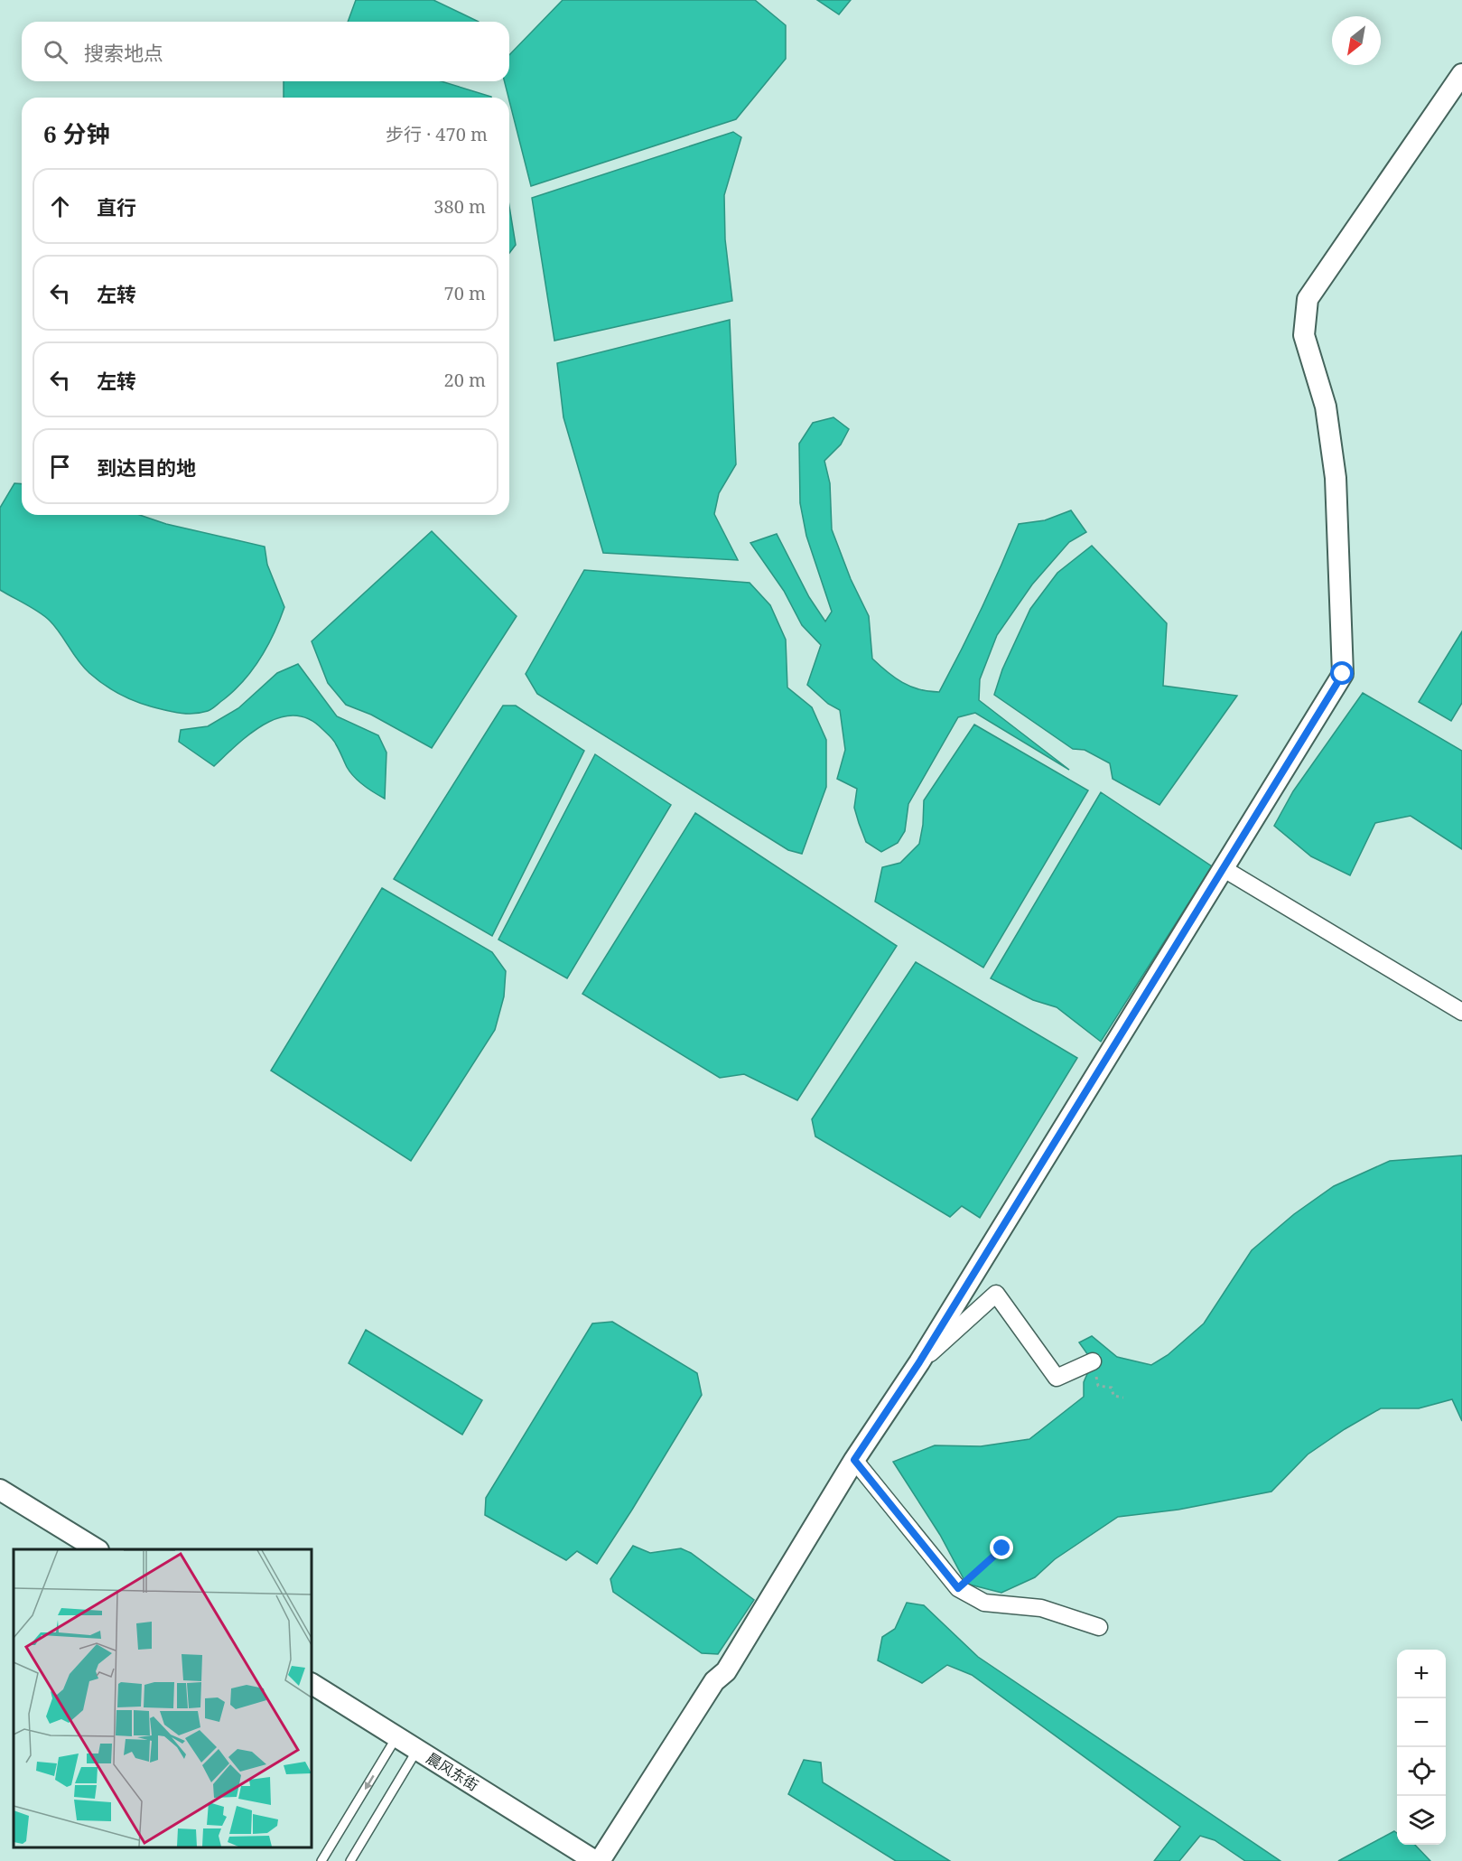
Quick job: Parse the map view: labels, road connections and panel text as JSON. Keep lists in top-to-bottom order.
{
  "streets": {
    "street": ["晨风东街"]
  },
  "north": "bottom left",
  "page": {
    "search": "搜索地点",
    "heading": ["6 分钟", "步行 · 470 m"],
    "list": [
      ["直行", "380 m"],
      ["左转", "70 m"],
      ["左转", "20 m"],
      "到达目的地"
    ],
    "map_buttons": ["+", "−"]
  }
}
